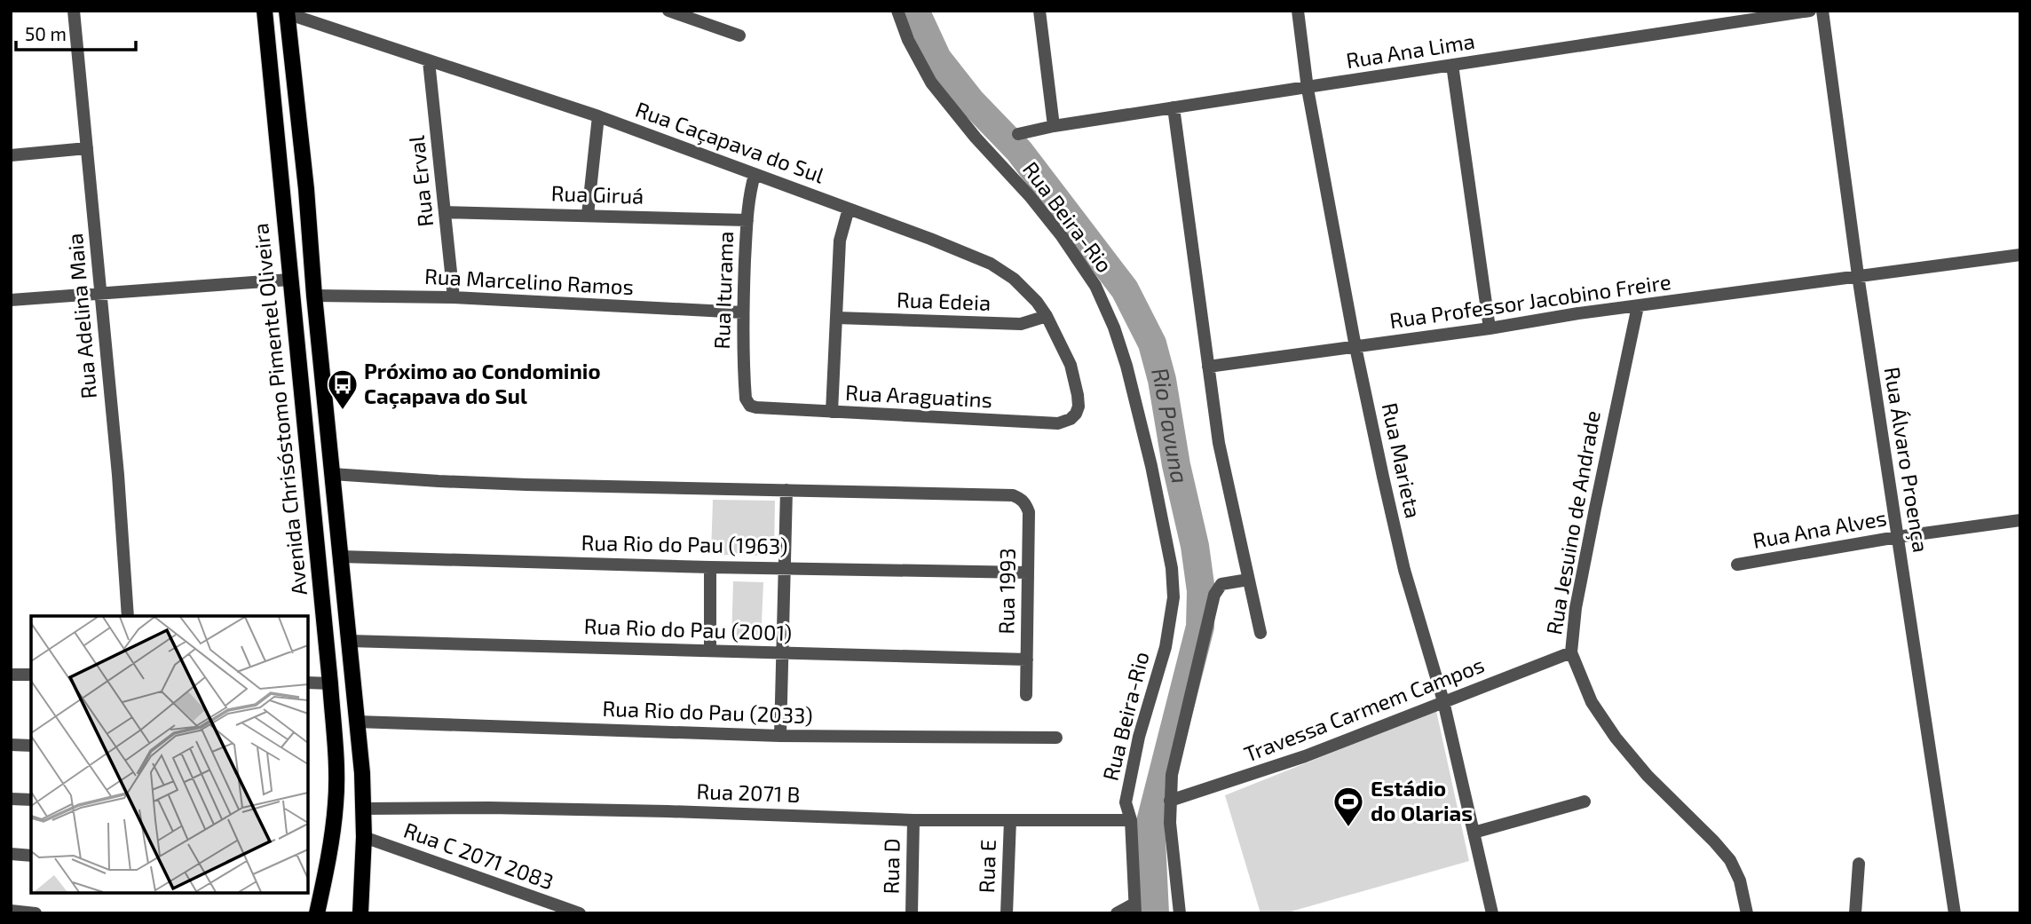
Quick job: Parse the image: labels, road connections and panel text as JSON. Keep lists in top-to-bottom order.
{
  "streets": {
    "main road": ["Avenida Chrisóstomo Pimentel Oliveira"],
    "street": [
      "Rua Ana Lima",
      "Rua Caçapava do Sul",
      "Rua Erval",
      "Rua Giruá",
      "Rua Beira-Rio",
      "Rua Marcelino Ramos",
      "Rua Iturama",
      "Rua Edeia",
      "Rua Professor Jacobino Freire",
      "Rua Adelina Maia",
      "Rua Araguatins",
      "Rua Álvaro Proença",
      "Rua Marieta",
      "Rua Jesuino de Andrade",
      "Rua Ana Alves",
      "Rua Rio do Pau (1963)",
      "Rua 1993",
      "Rua Rio do Pau (2001)",
      "Travessa Carmem Campos",
      "Rua Rio do Pau (2033)",
      "Rua 2071 B",
      "Rua C 2071 2083",
      "Rua D",
      "Rua E"
    ]
  },
  "crossings": [
    ["Rua Ana Lima", "Rua Marieta"],
    ["Rua Caçapava do Sul", "Rua Erval"],
    ["Rua Caçapava do Sul", "Rua Iturama"],
    ["Rua Caçapava do Sul", "Rua Edeia"],
    ["Rua Caçapava do Sul", "Rua Araguatins"],
    ["Rua Caçapava do Sul", "Avenida Chrisóstomo Pimentel Oliveira"],
    ["Rua Erval", "Rua Giruá"],
    ["Rua Erval", "Rua Marcelino Ramos"],
    ["Rua Giruá", "Rua Iturama"],
    ["Rua Beira-Rio", "Rua 2071 B"],
    ["Rua Marcelino Ramos", "Rua Iturama"],
    ["Rua Marcelino Ramos", "Avenida Chrisóstomo Pimentel Oliveira"],
    ["Rua Iturama", "Rua Araguatins"],
    ["Rua Professor Jacobino Freire", "Rua Álvaro Proença"],
    ["Rua Professor Jacobino Freire", "Rua Marieta"],
    ["Rua Professor Jacobino Freire", "Rua Jesuino de Andrade"],
    ["Avenida Chrisóstomo Pimentel Oliveira", "Rua Rio do Pau (1963)"],
    ["Avenida Chrisóstomo Pimentel Oliveira", "Rua Rio do Pau (2001)"],
    ["Avenida Chrisóstomo Pimentel Oliveira", "Rua Rio do Pau (2033)"],
    ["Avenida Chrisóstomo Pimentel Oliveira", "Rua 2071 B"],
    ["Avenida Chrisóstomo Pimentel Oliveira", "Rua C 2071 2083"],
    ["Rua Álvaro Proença", "Rua Ana Alves"],
    ["Rua Marieta", "Travessa Carmem Campos"],
    ["Rua Jesuino de Andrade", "Travessa Carmem Campos"],
    ["Rua Rio do Pau (1963)", "Rua 1993"],
    ["Rua 1993", "Rua Rio do Pau (2001)"],
    ["Rua 2071 B", "Rua D"],
    ["Rua 2071 B", "Rua E"]
  ],
  "water": ["Rio Pavuna"],
  "places": {
    "bus stop": ["Próximo ao Condominio Caçapava do Sul"],
    "sports": ["Estádio do Olarias"]
  },
  "scale_bar": "50 m"
}
